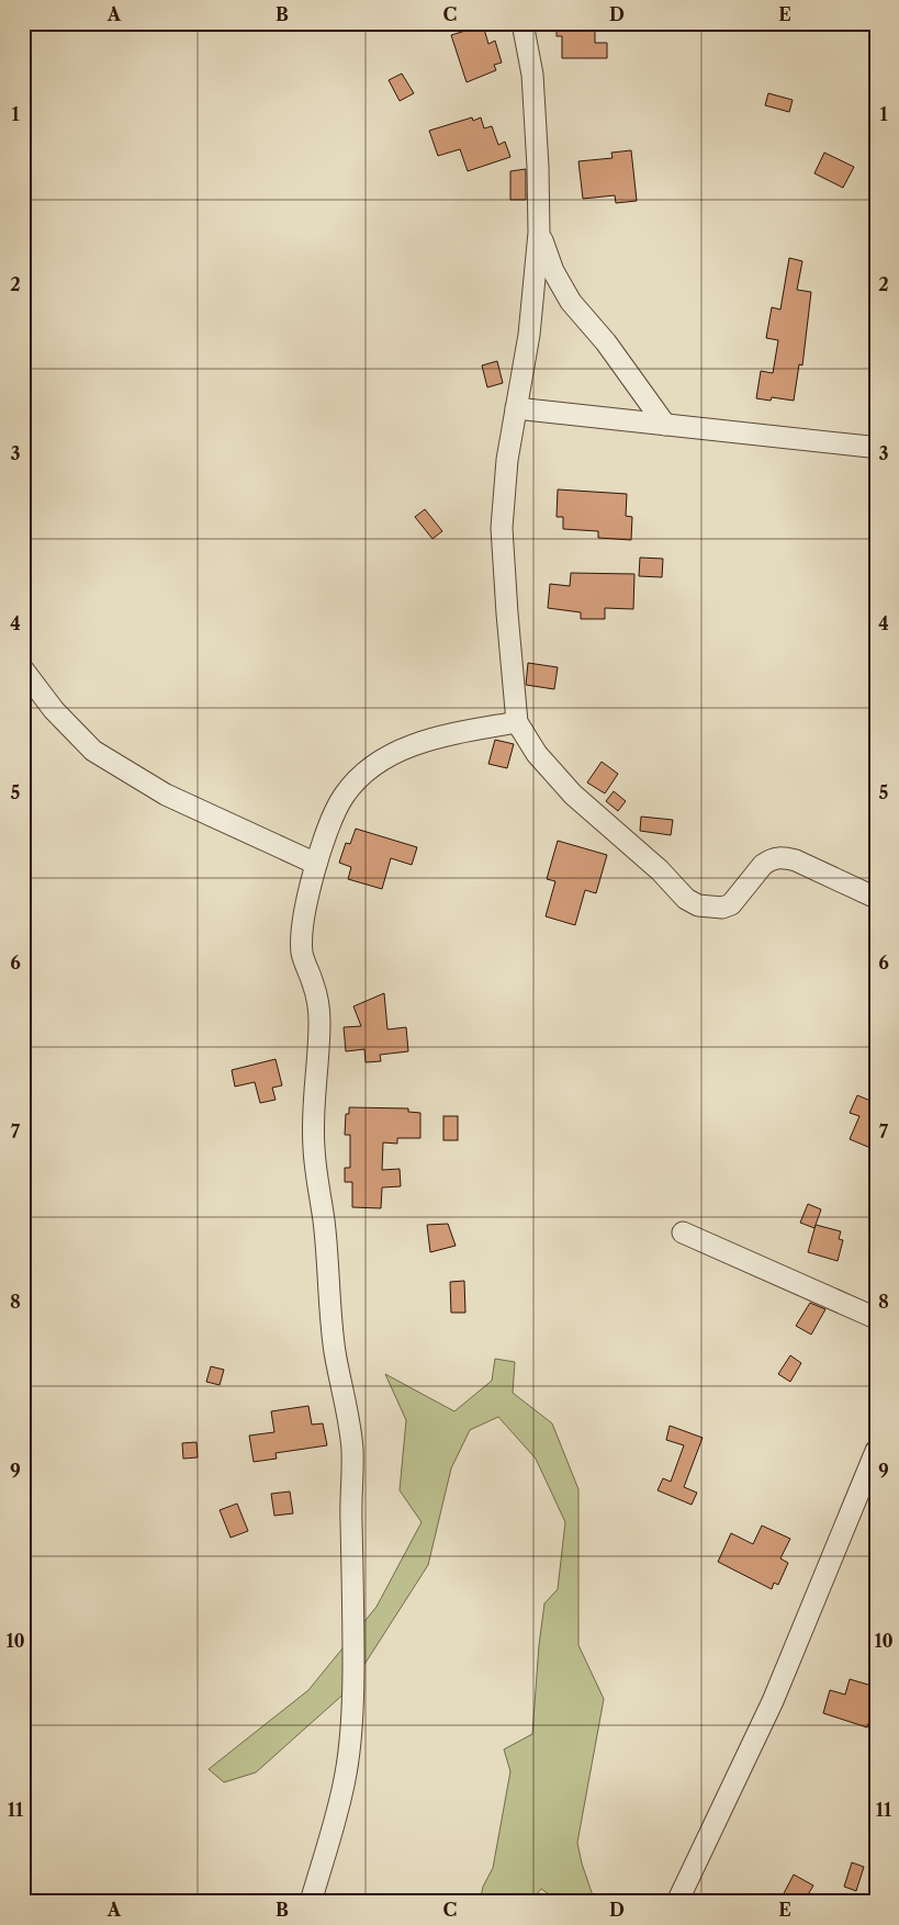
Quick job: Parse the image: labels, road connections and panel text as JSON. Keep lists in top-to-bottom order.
{
  "grid": {
    "columns": [
      "A",
      "B",
      "C",
      "D",
      "E"
    ],
    "rows": [
      "1",
      "2",
      "3",
      "4",
      "5",
      "6",
      "7",
      "8",
      "9",
      "10",
      "11"
    ]
  }
}
